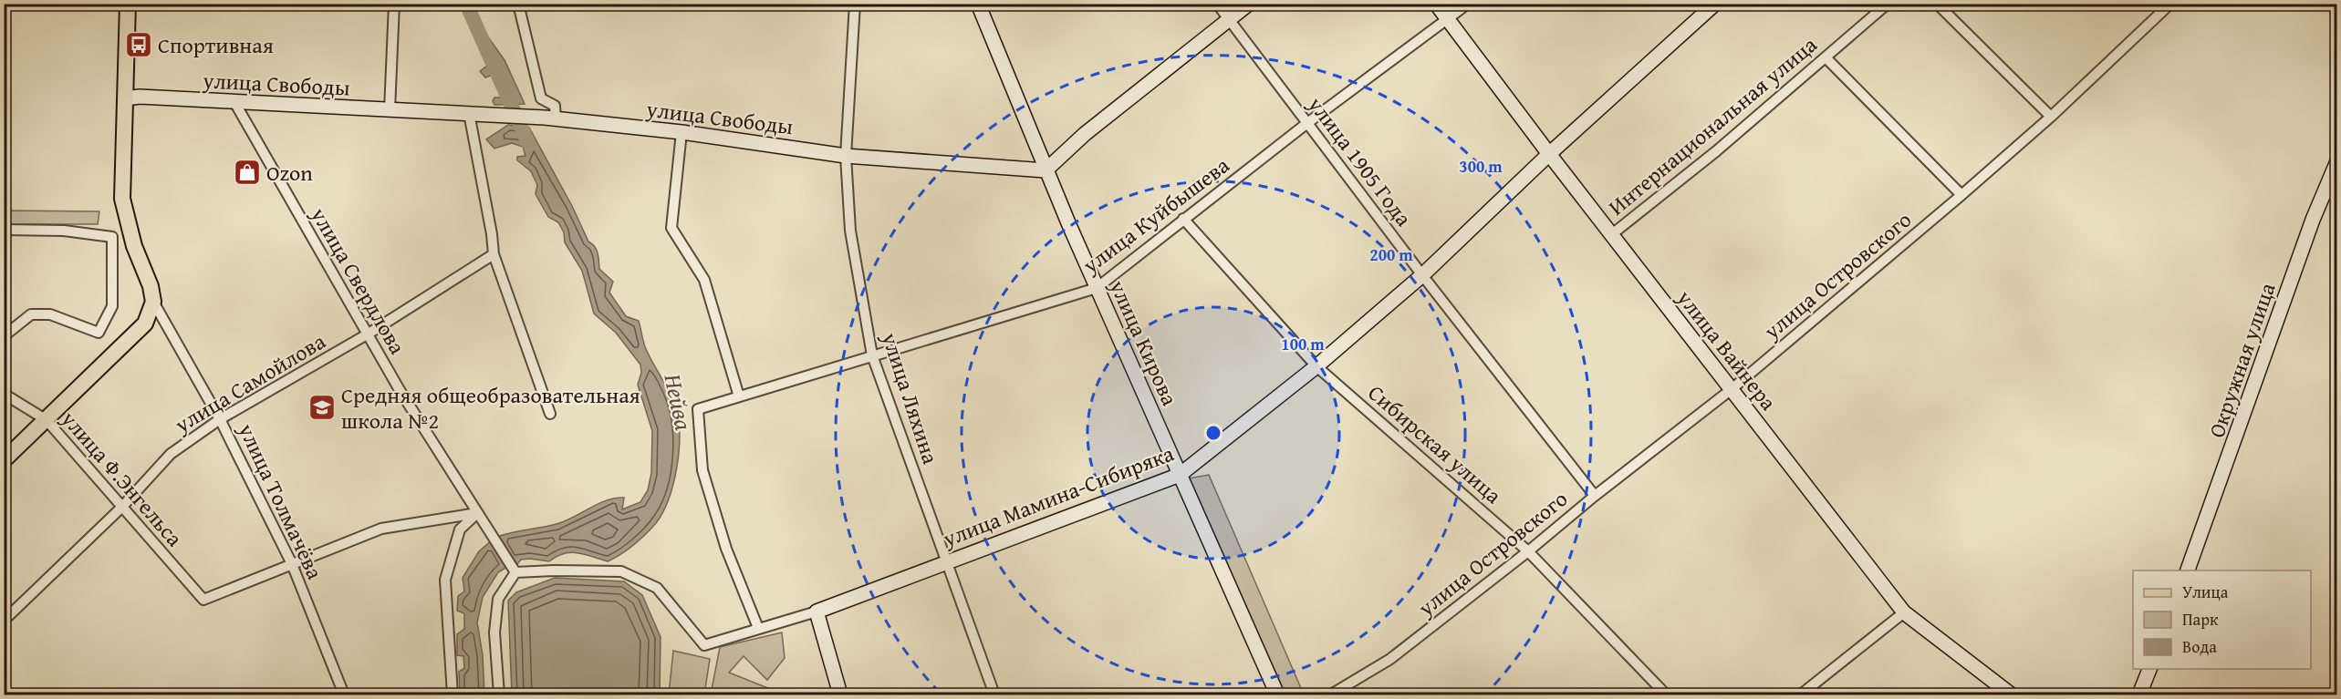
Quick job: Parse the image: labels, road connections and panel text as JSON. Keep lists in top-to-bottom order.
{
  "streets": {
    "street": [
      "улица Свободы",
      "Интернациональная улица",
      "улица 1905 Года",
      "улица Куйбышева",
      "улица Островского",
      "улица Свердлова",
      "улица Кирова",
      "улица Вайнера",
      "Окружная улица",
      "улица Самойлова",
      "улица Ляхина",
      "Сибирская улица",
      "улица Ф.Энгельса",
      "улица Мамина-Сибиряка",
      "улица Толмачёва"
    ]
  },
  "crossings": [
    ["улица Свободы", "улица Свердлова"],
    ["улица Свободы", "улица Кирова"],
    ["улица Свободы", "улица Ляхина"],
    ["Интернациональная улица", "улица Вайнера"],
    ["улица 1905 Года", "улица Куйбышева"],
    ["улица 1905 Года", "улица Островского"],
    ["улица 1905 Года", "улица Мамина-Сибиряка"],
    ["улица Куйбышева", "улица Кирова"],
    ["улица Куйбышева", "улица Вайнера"],
    ["улица Куйбышева", "улица Ляхина"],
    ["улица Куйбышева", "Сибирская улица"],
    ["улица Куйбышева", "улица Мамина-Сибиряка"],
    ["улица Островского", "улица Вайнера"],
    ["улица Островского", "Сибирская улица"],
    ["улица Свердлова", "улица Самойлова"],
    ["улица Свердлова", "улица Мамина-Сибиряка"],
    ["улица Кирова", "улица Мамина-Сибиряка"],
    ["улица Вайнера", "улица Мамина-Сибиряка"],
    ["улица Самойлова", "улица Ф.Энгельса"],
    ["улица Самойлова", "улица Толмачёва"],
    ["улица Ляхина", "улица Мамина-Сибиряка"],
    ["Сибирская улица", "улица Мамина-Сибиряка"],
    ["улица Ф.Энгельса", "улица Толмачёва"]
  ],
  "water": ["Нейва"],
  "places": {
    "bus stop": ["Спортивная"],
    "shop": ["Ozon"],
    "school or university": ["Средняя общеобразовательная школа №2"]
  },
  "legend": ["Улица", "Парк", "Вода"],
  "rings": ["300 m", "200 m", "100 m"]
}
